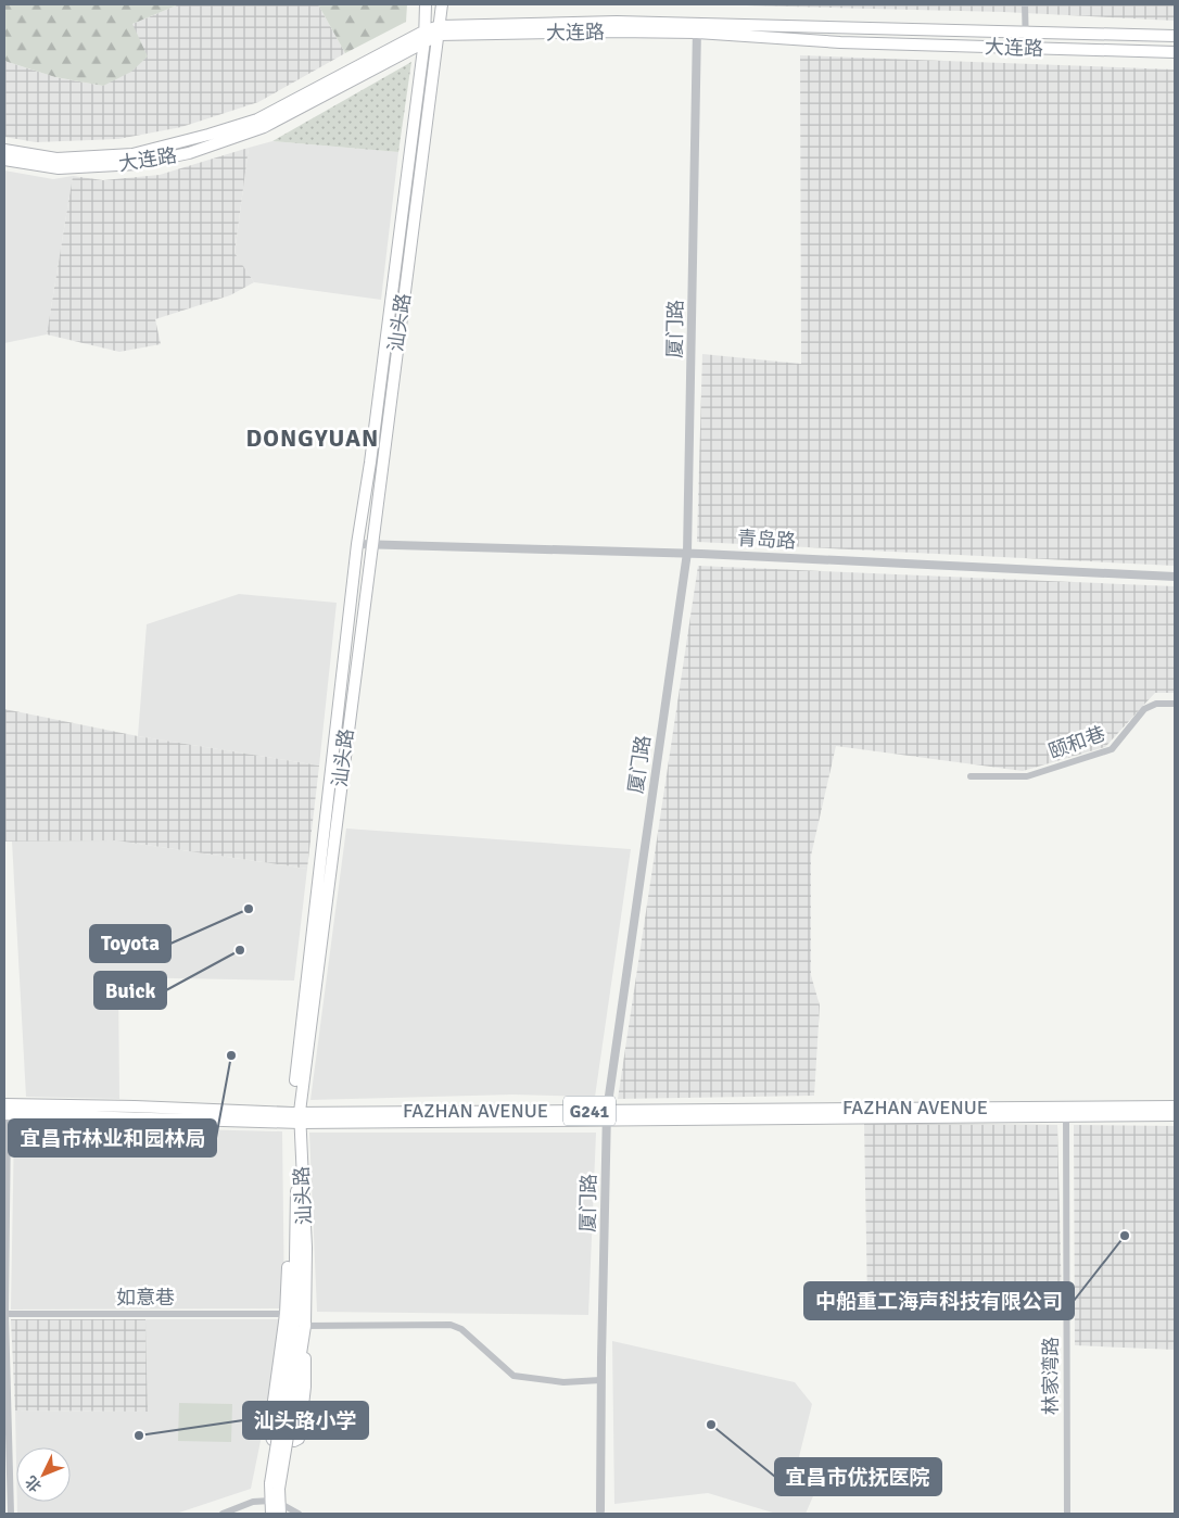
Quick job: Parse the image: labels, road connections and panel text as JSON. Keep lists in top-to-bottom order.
{
  "streets": {
    "main road": [
      "大连路",
      "汕头路",
      "FAZHAN AVENUE",
      "G241"
    ],
    "street": [
      "厦门路",
      "青岛路",
      "颐和巷",
      "如意巷",
      "林家湾路"
    ]
  },
  "crossings": [
    ["大连路", "汕头路"],
    ["大连路", "厦门路"],
    ["汕头路", "青岛路"],
    ["汕头路", "FAZHAN AVENUE"],
    ["厦门路", "青岛路"],
    ["厦门路", "FAZHAN AVENUE"],
    ["FAZHAN AVENUE", "林家湾路"]
  ],
  "districts": ["DONGYUAN"],
  "places": [
    "Toyota",
    "Buick",
    "宜昌市林业和园林局",
    "中船重工海声科技有限公司",
    "宜昌市优抚医院",
    "汕头路小学"
  ],
  "north": "bottom left"
}
